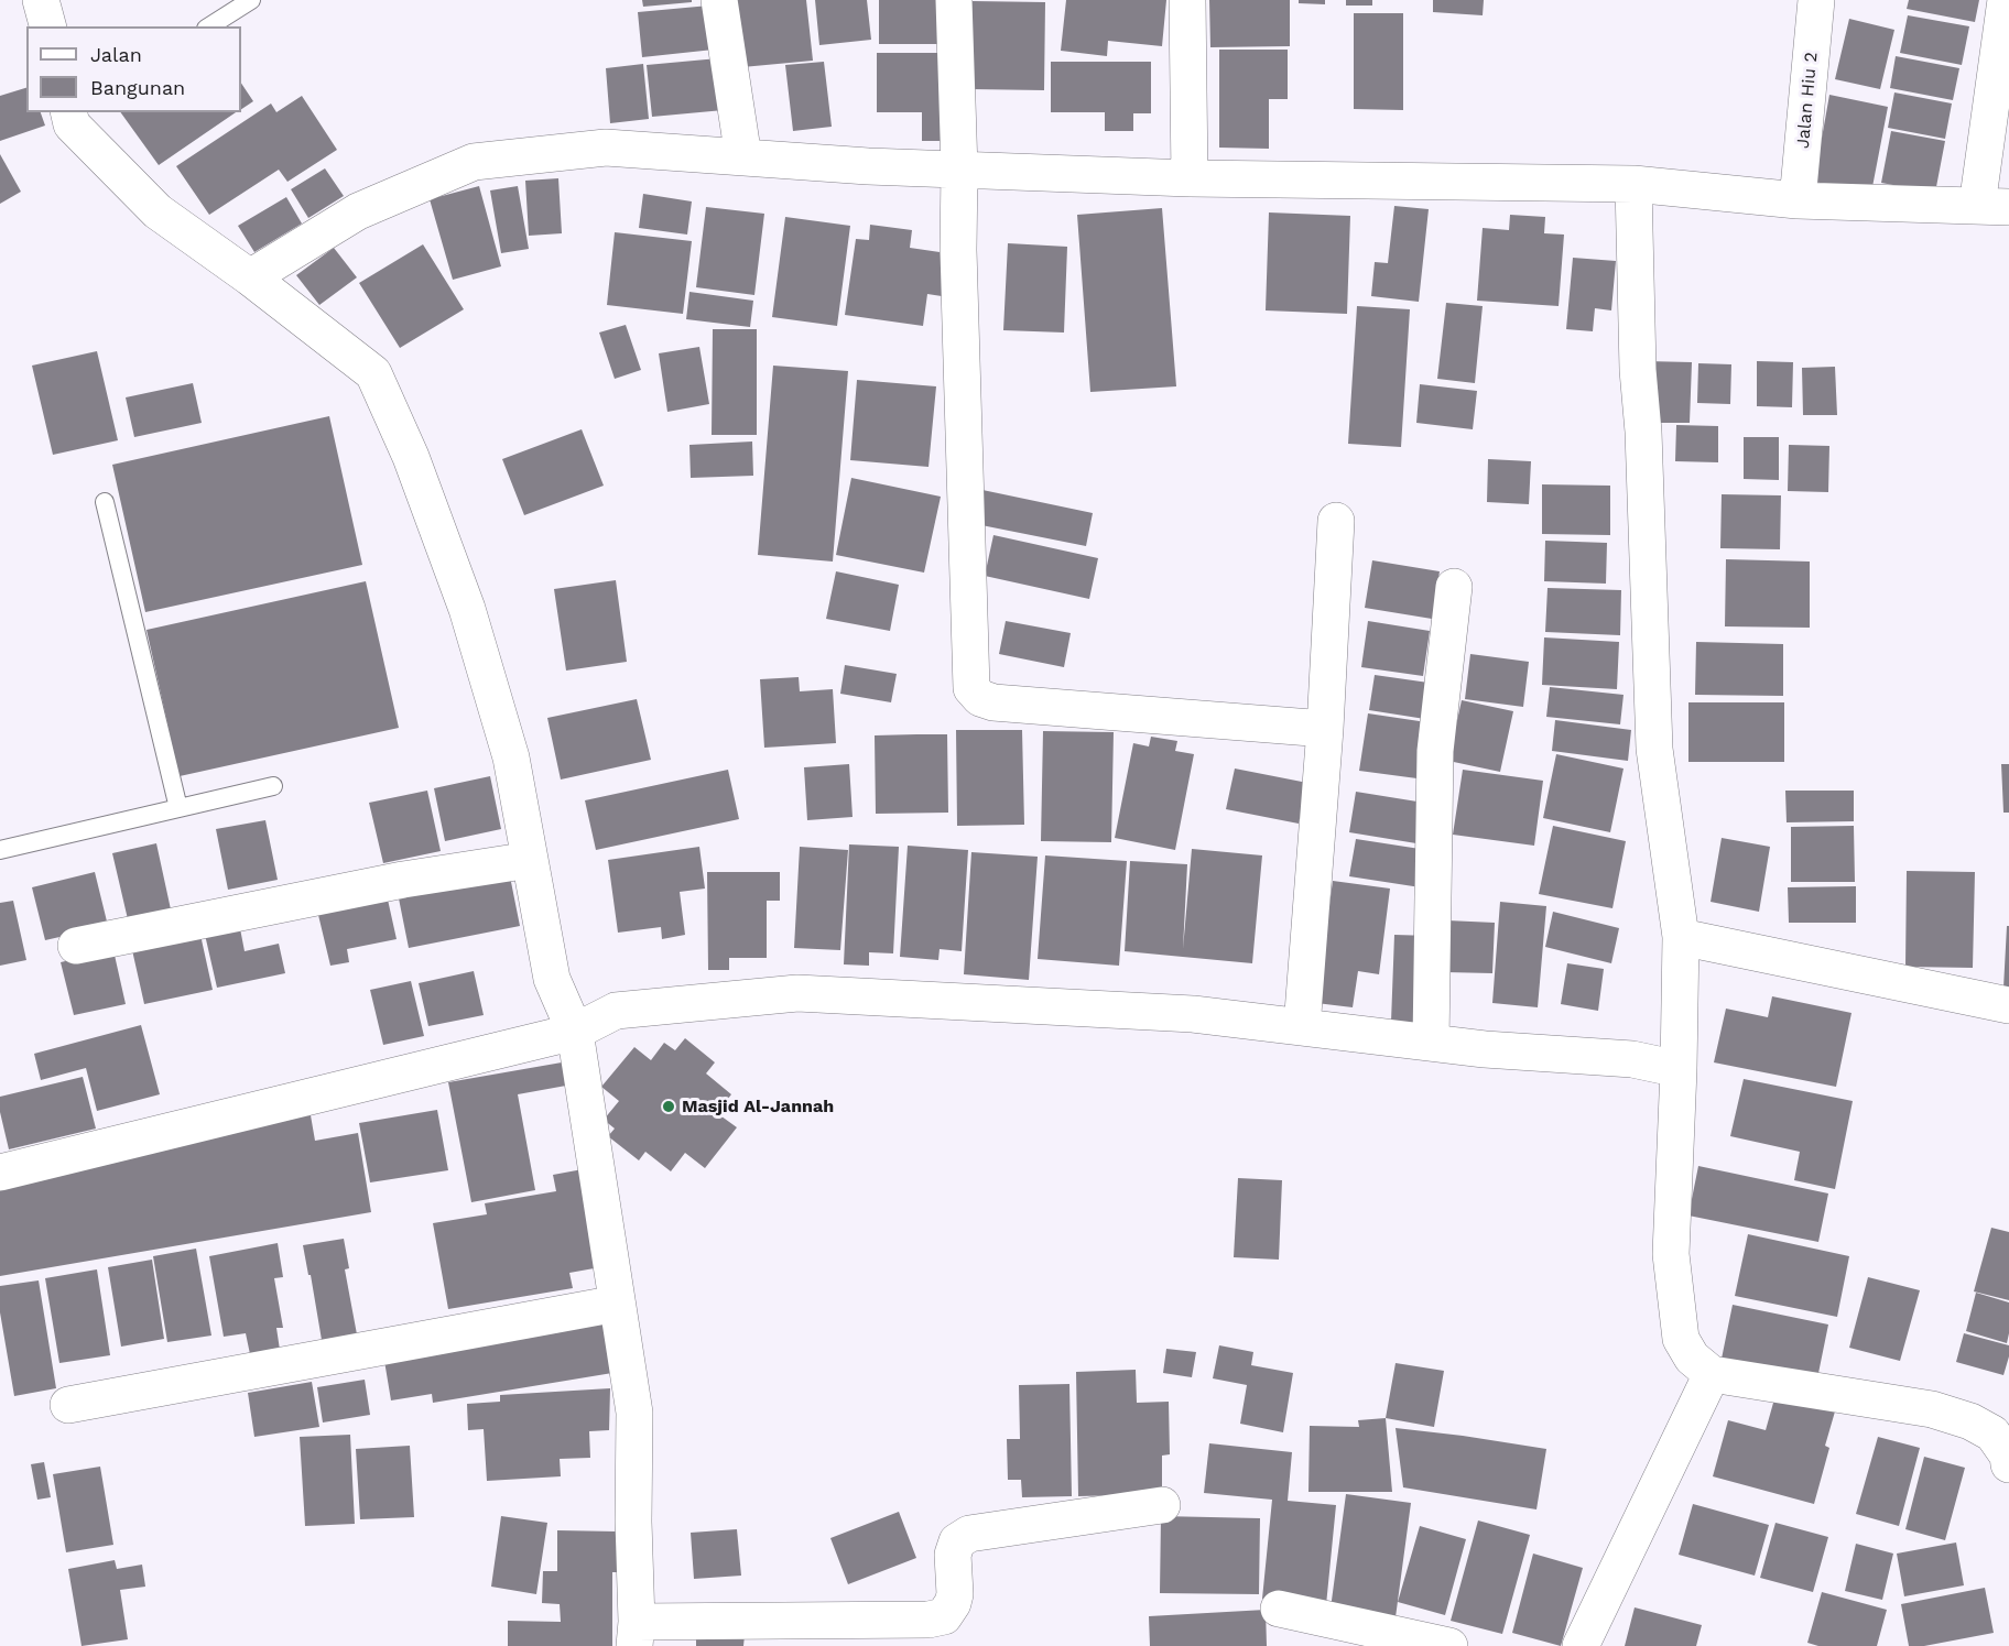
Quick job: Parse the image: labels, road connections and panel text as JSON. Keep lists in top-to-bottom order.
{
  "streets": {
    "street": ["Jalan Hiu 2"]
  },
  "places": ["Masjid Al-Jannah"],
  "legend": ["Jalan", "Bangunan"]
}
